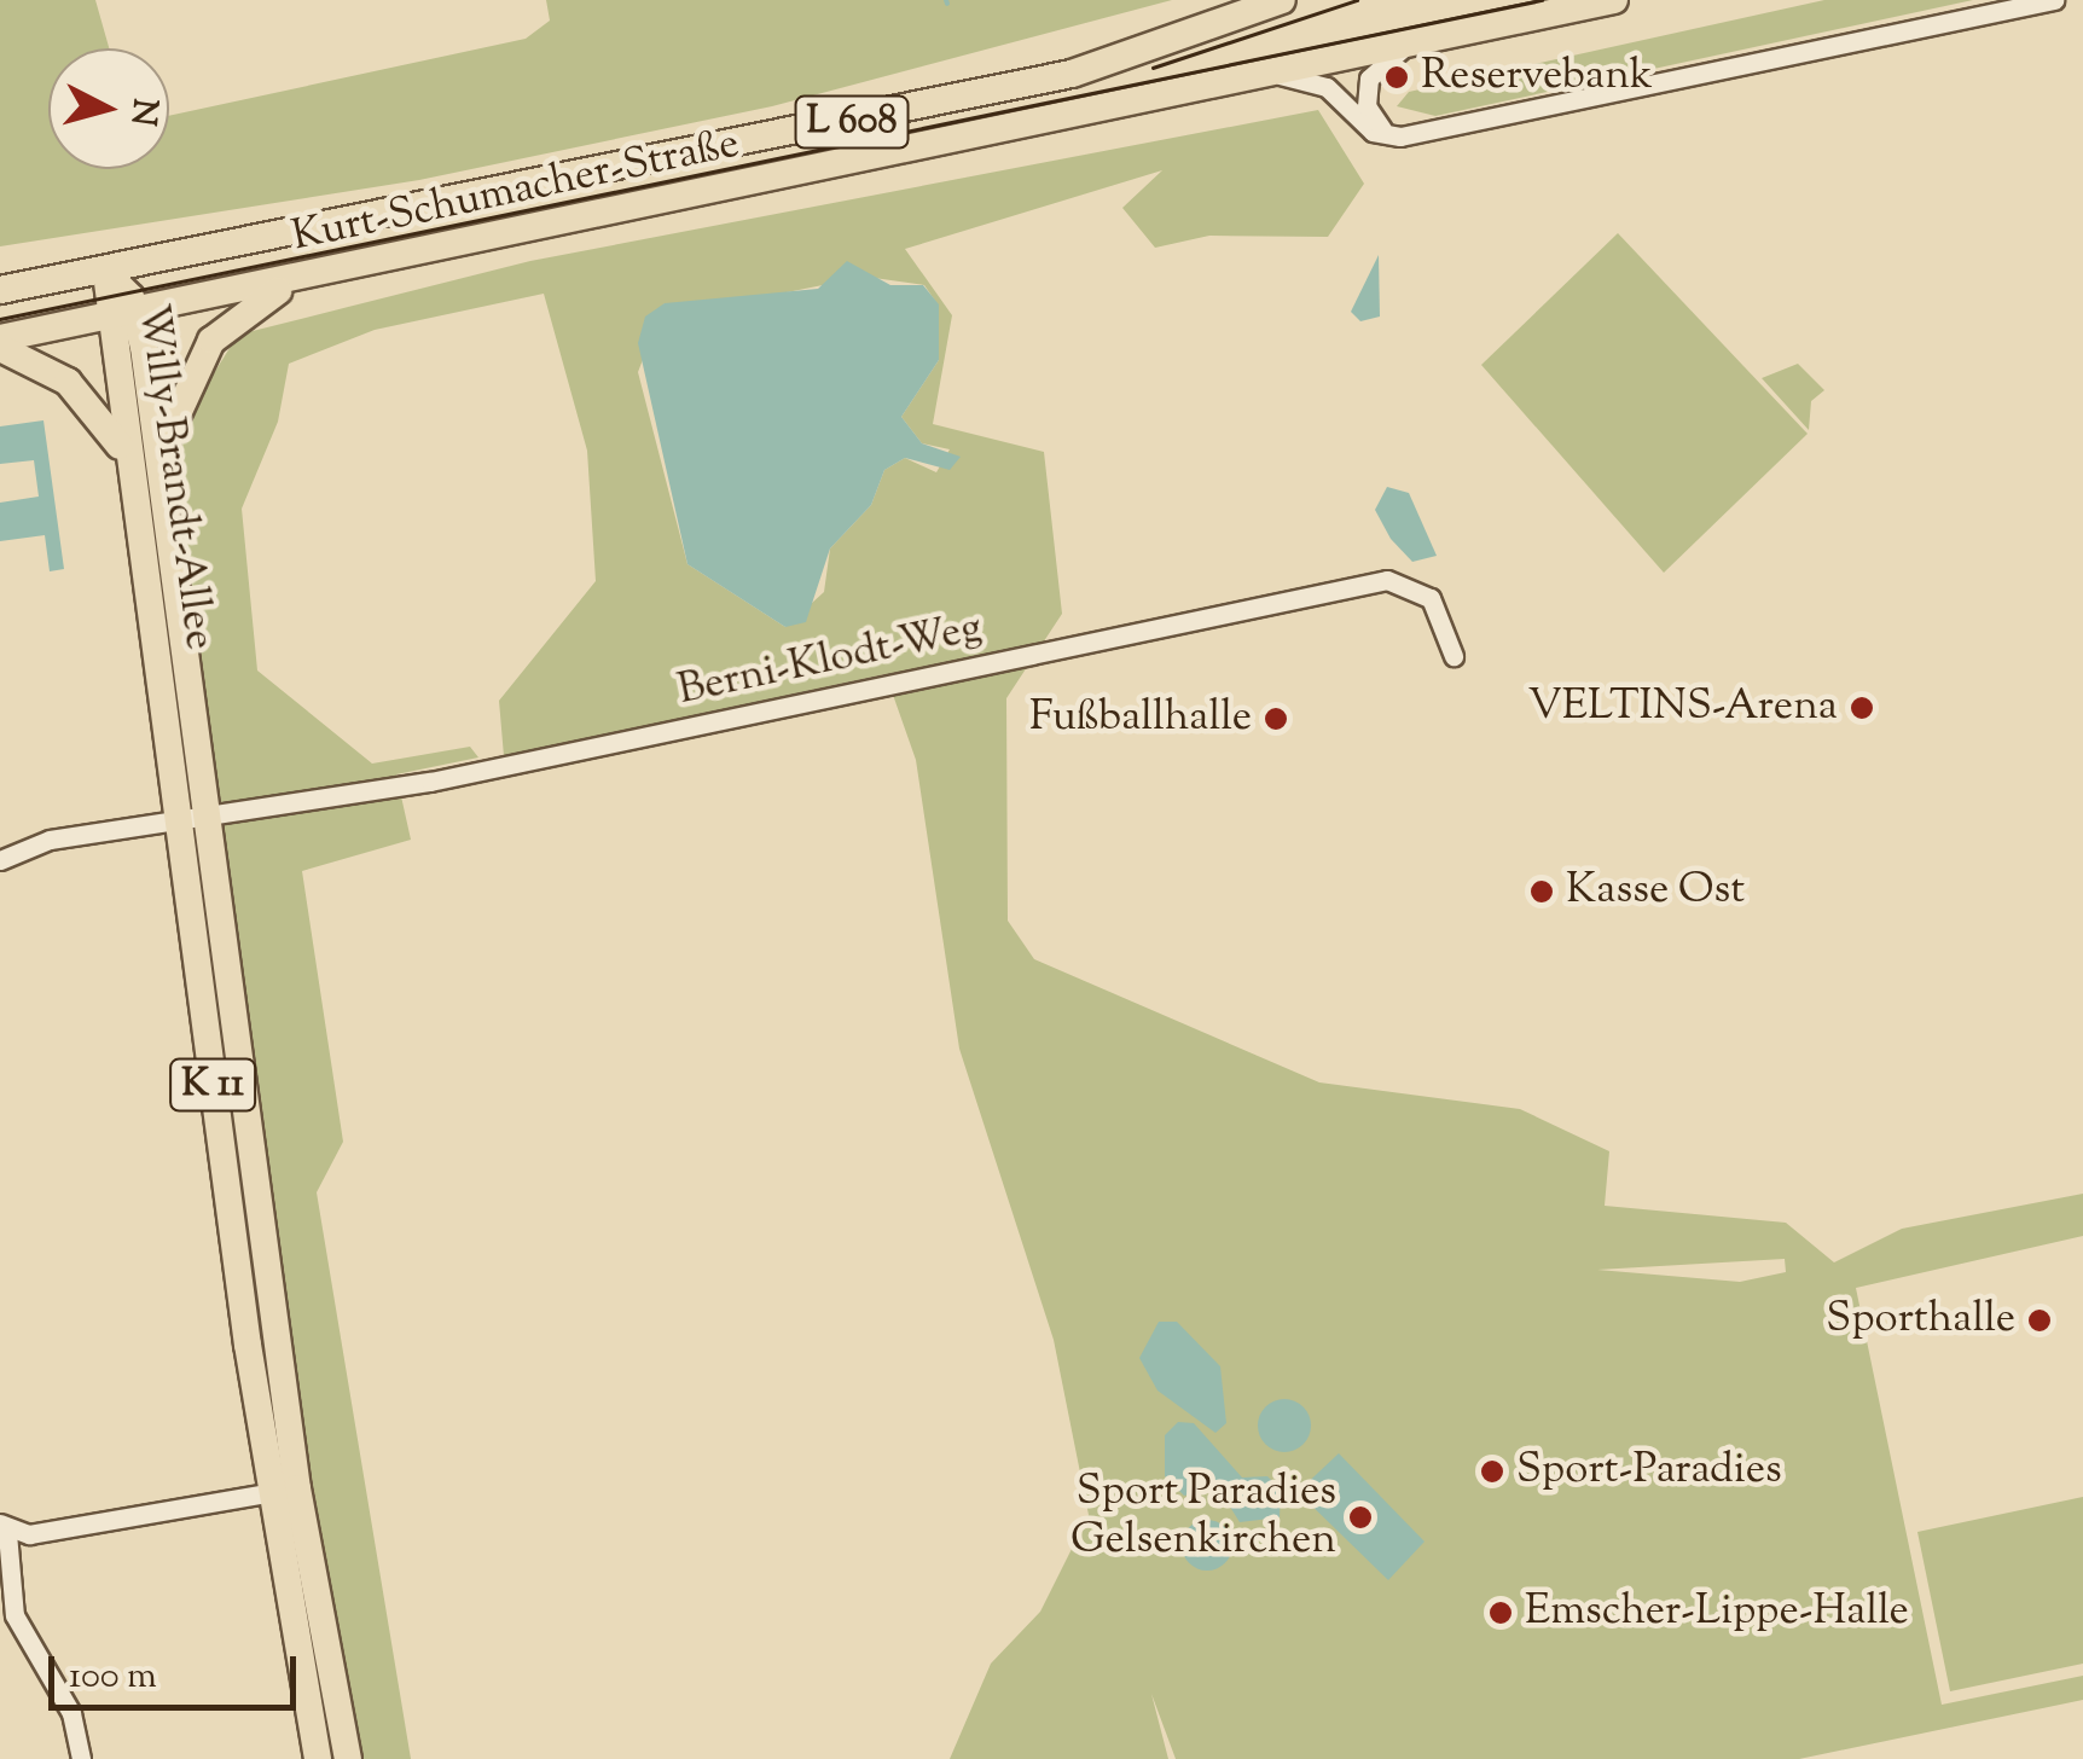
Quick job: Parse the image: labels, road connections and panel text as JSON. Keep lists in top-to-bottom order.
{
  "streets": {
    "main road": [
      "L 608",
      "Kurt-Schumacher-Straße",
      "Willy-Brandt-Allee",
      "K 11"
    ],
    "street": ["Berni-Klodt-Weg"]
  },
  "crossings": [
    ["Kurt-Schumacher-Straße", "Willy-Brandt-Allee"],
    ["Willy-Brandt-Allee", "Berni-Klodt-Weg"]
  ],
  "places": [
    "Reservebank",
    "VELTINS-Arena",
    "Fußballhalle",
    "Kasse Ost",
    "Sporthalle",
    "Sport-Paradies",
    "Sport Paradies Gelsenkirchen",
    "Emscher-Lippe-Halle"
  ],
  "scale_bar": "100 m",
  "north": "right"
}
